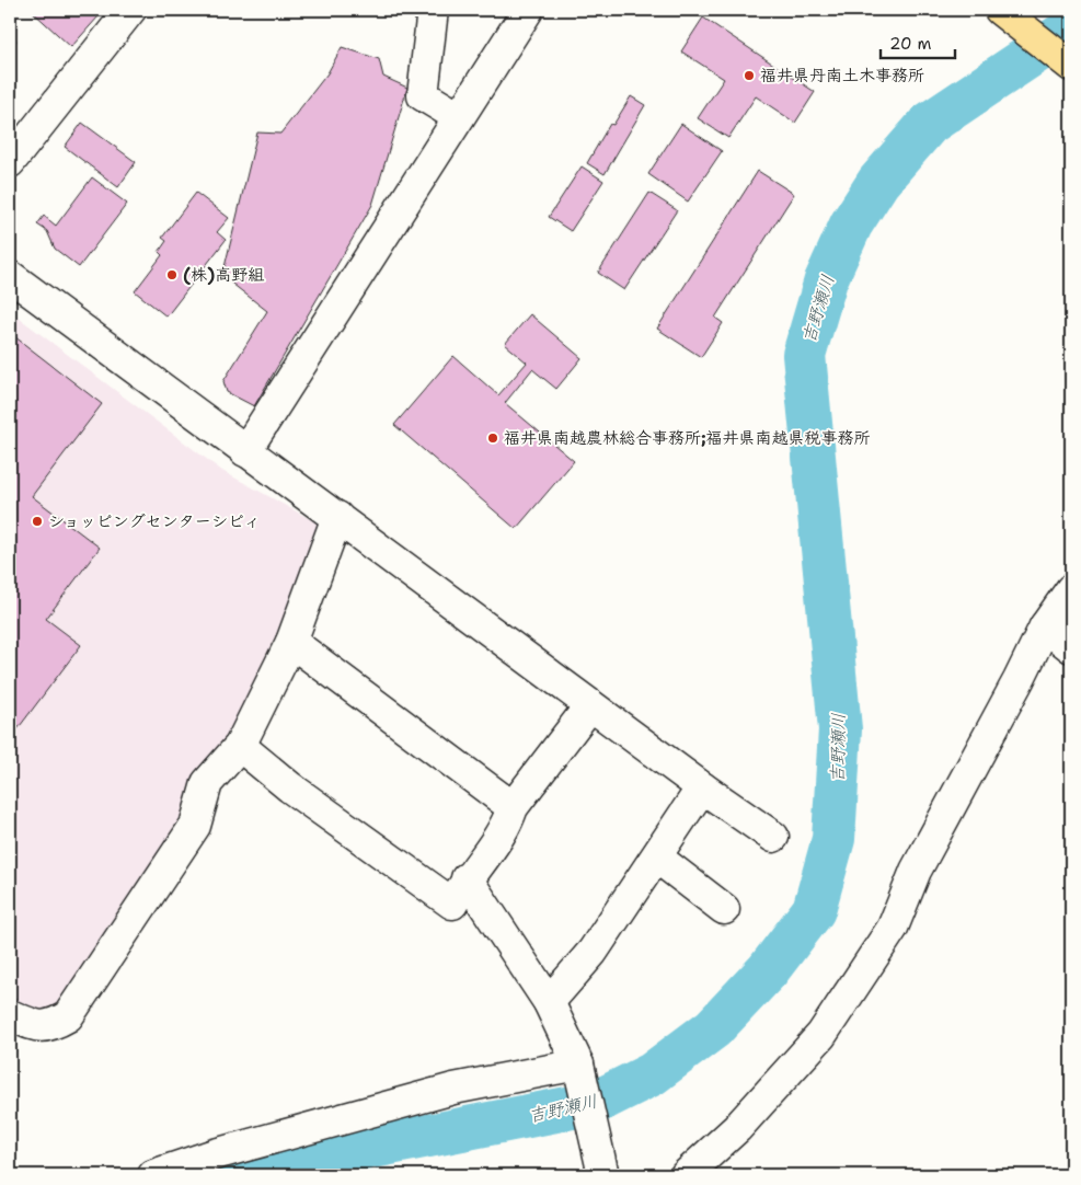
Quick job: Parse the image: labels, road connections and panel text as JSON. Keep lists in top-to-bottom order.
{
  "water": ["吉野瀬川"],
  "places": [
    "福井県丹南土木事務所",
    "(株)高野組",
    "福井県南越農林総合事務所;福井県南越県税事務所",
    "ショッピングセンターシピィ"
  ],
  "scale_bar": "20 m"
}
